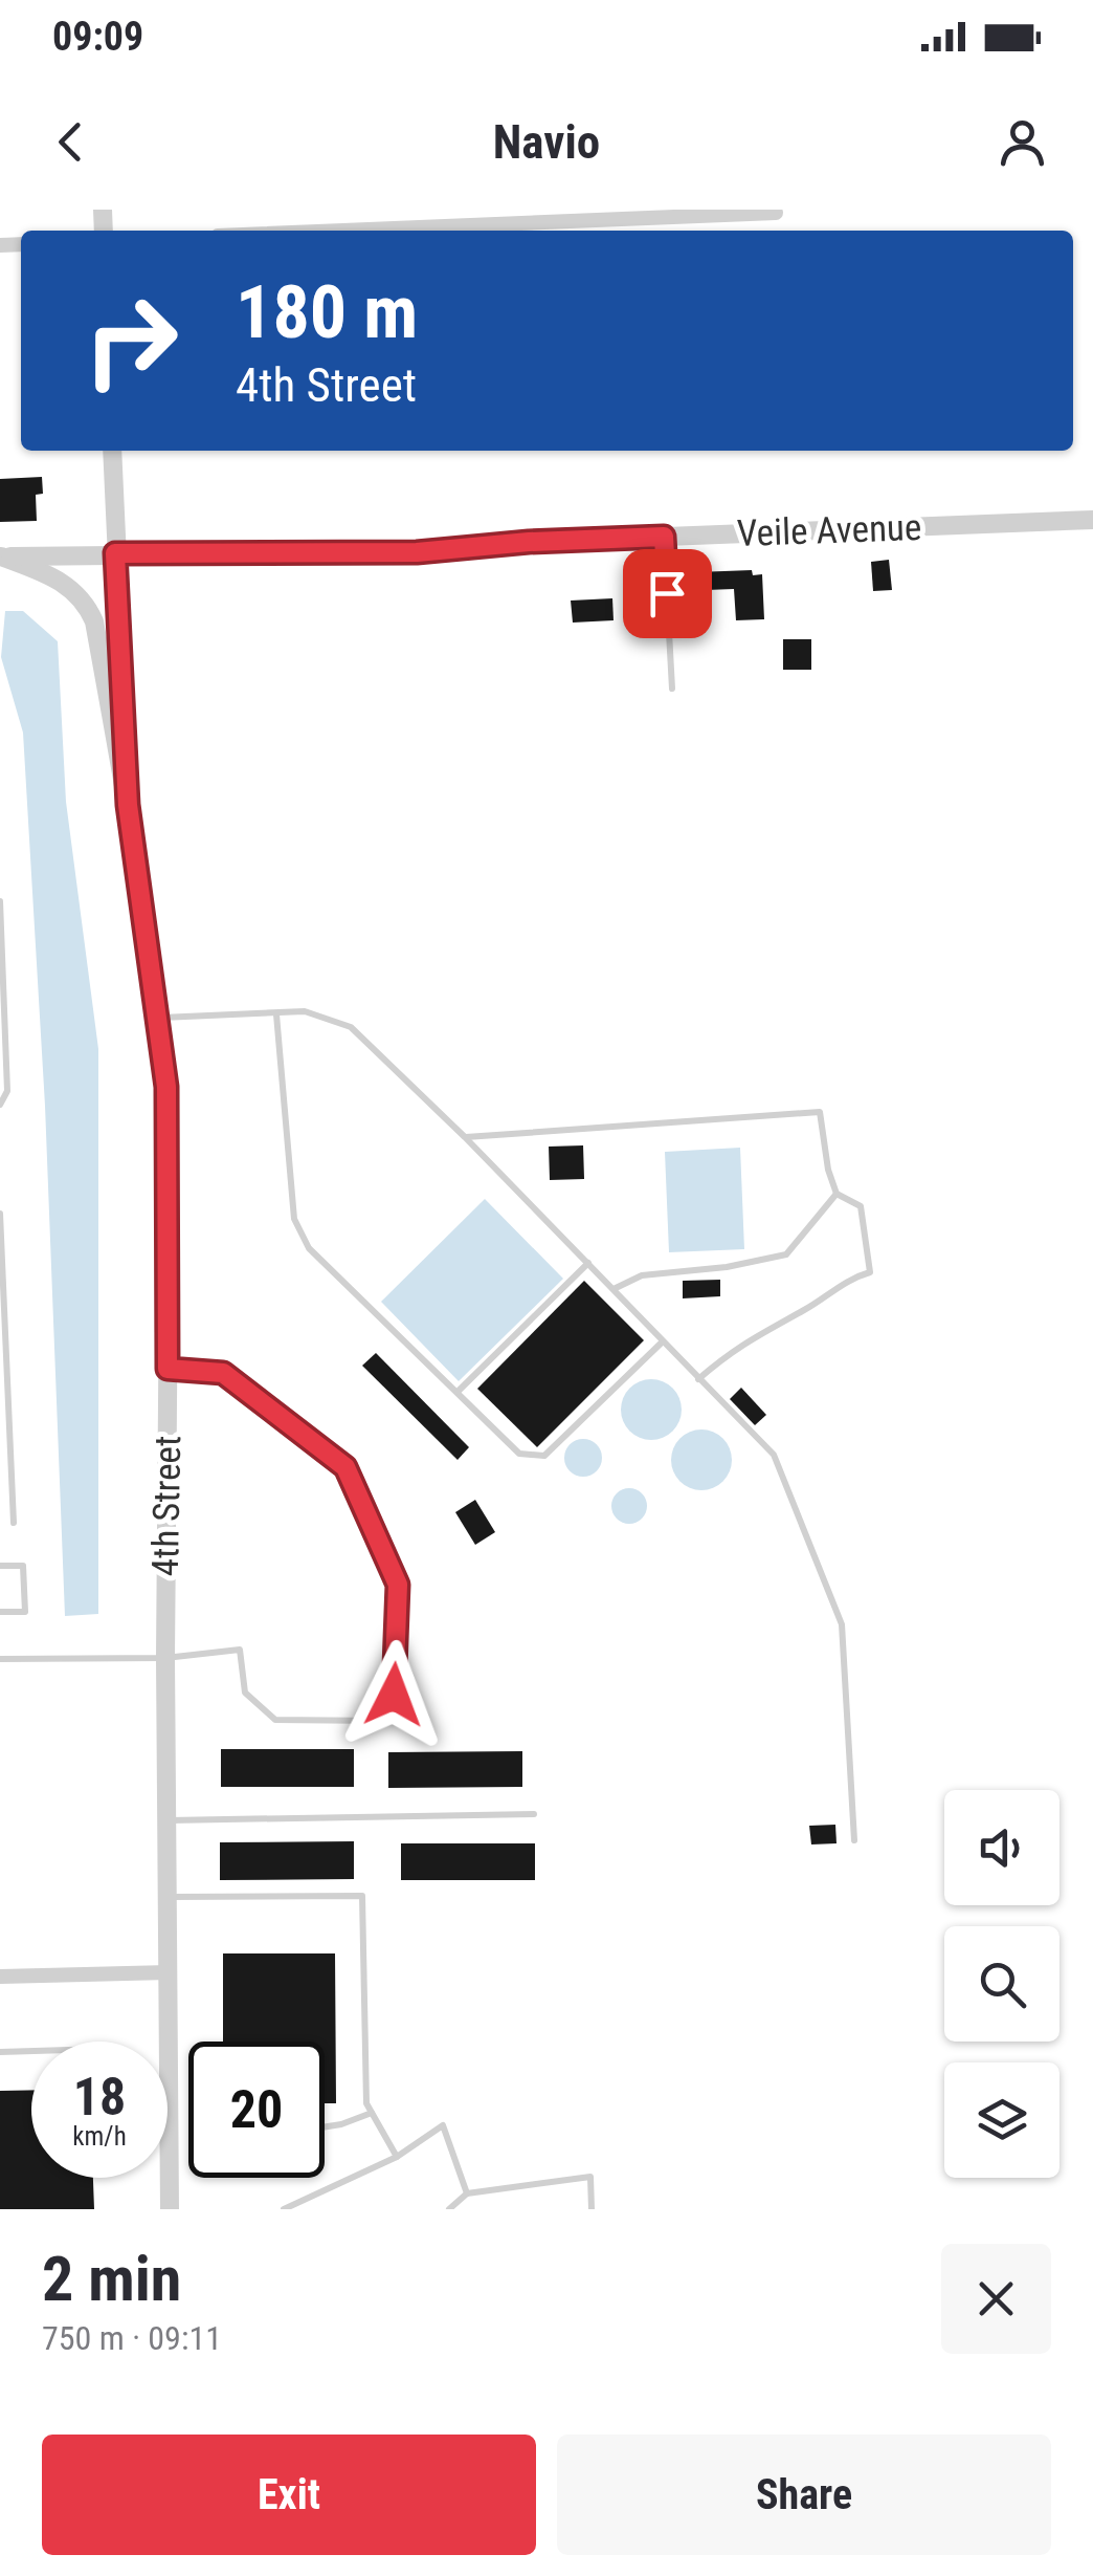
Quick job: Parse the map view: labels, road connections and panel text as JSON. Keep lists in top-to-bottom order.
{
  "streets": {
    "street": ["Veile Avenue", "4th Street"]
  },
  "page": {
    "status": "09:09",
    "header": "Navio",
    "turn": ["180 m", "4th Street"],
    "speed": "18 km/h",
    "limit": "20",
    "heading": ["2 min", "750 m · 09:11"],
    "buttons": ["Exit", "Share"]
  }
}
